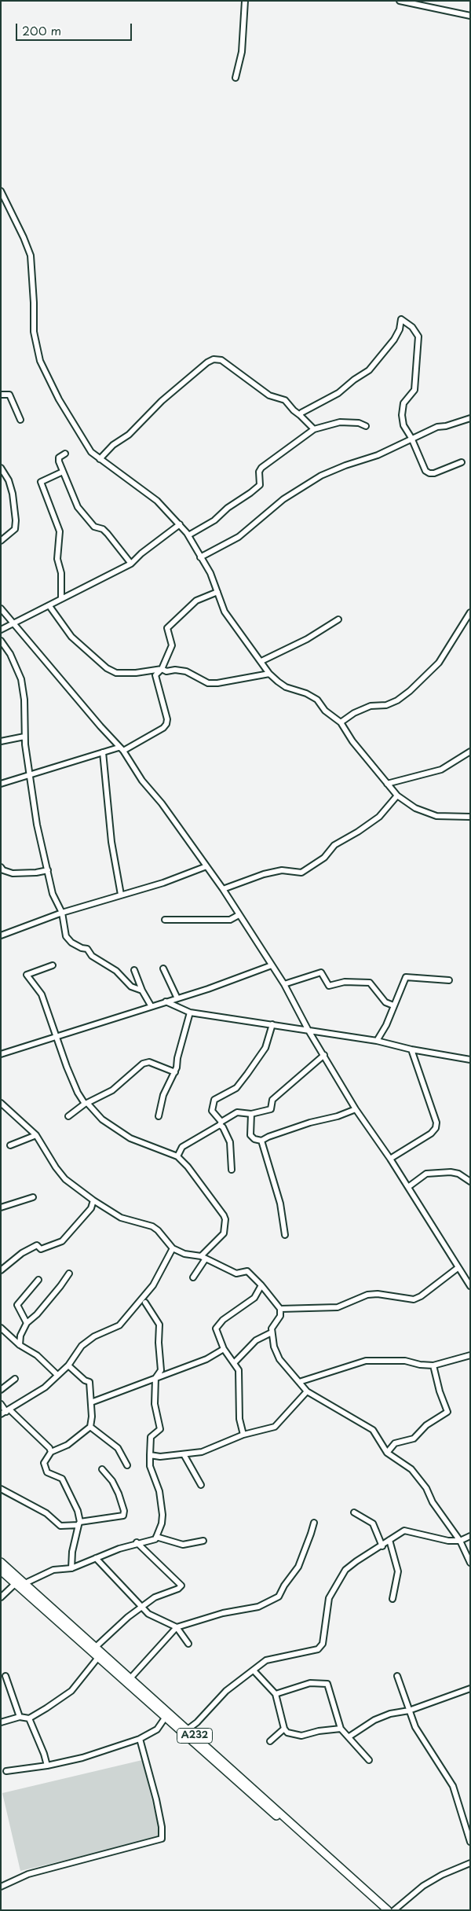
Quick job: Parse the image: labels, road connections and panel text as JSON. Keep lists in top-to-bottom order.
{
  "streets": {
    "highway": ["A232"]
  },
  "scale_bar": "200 m"
}
